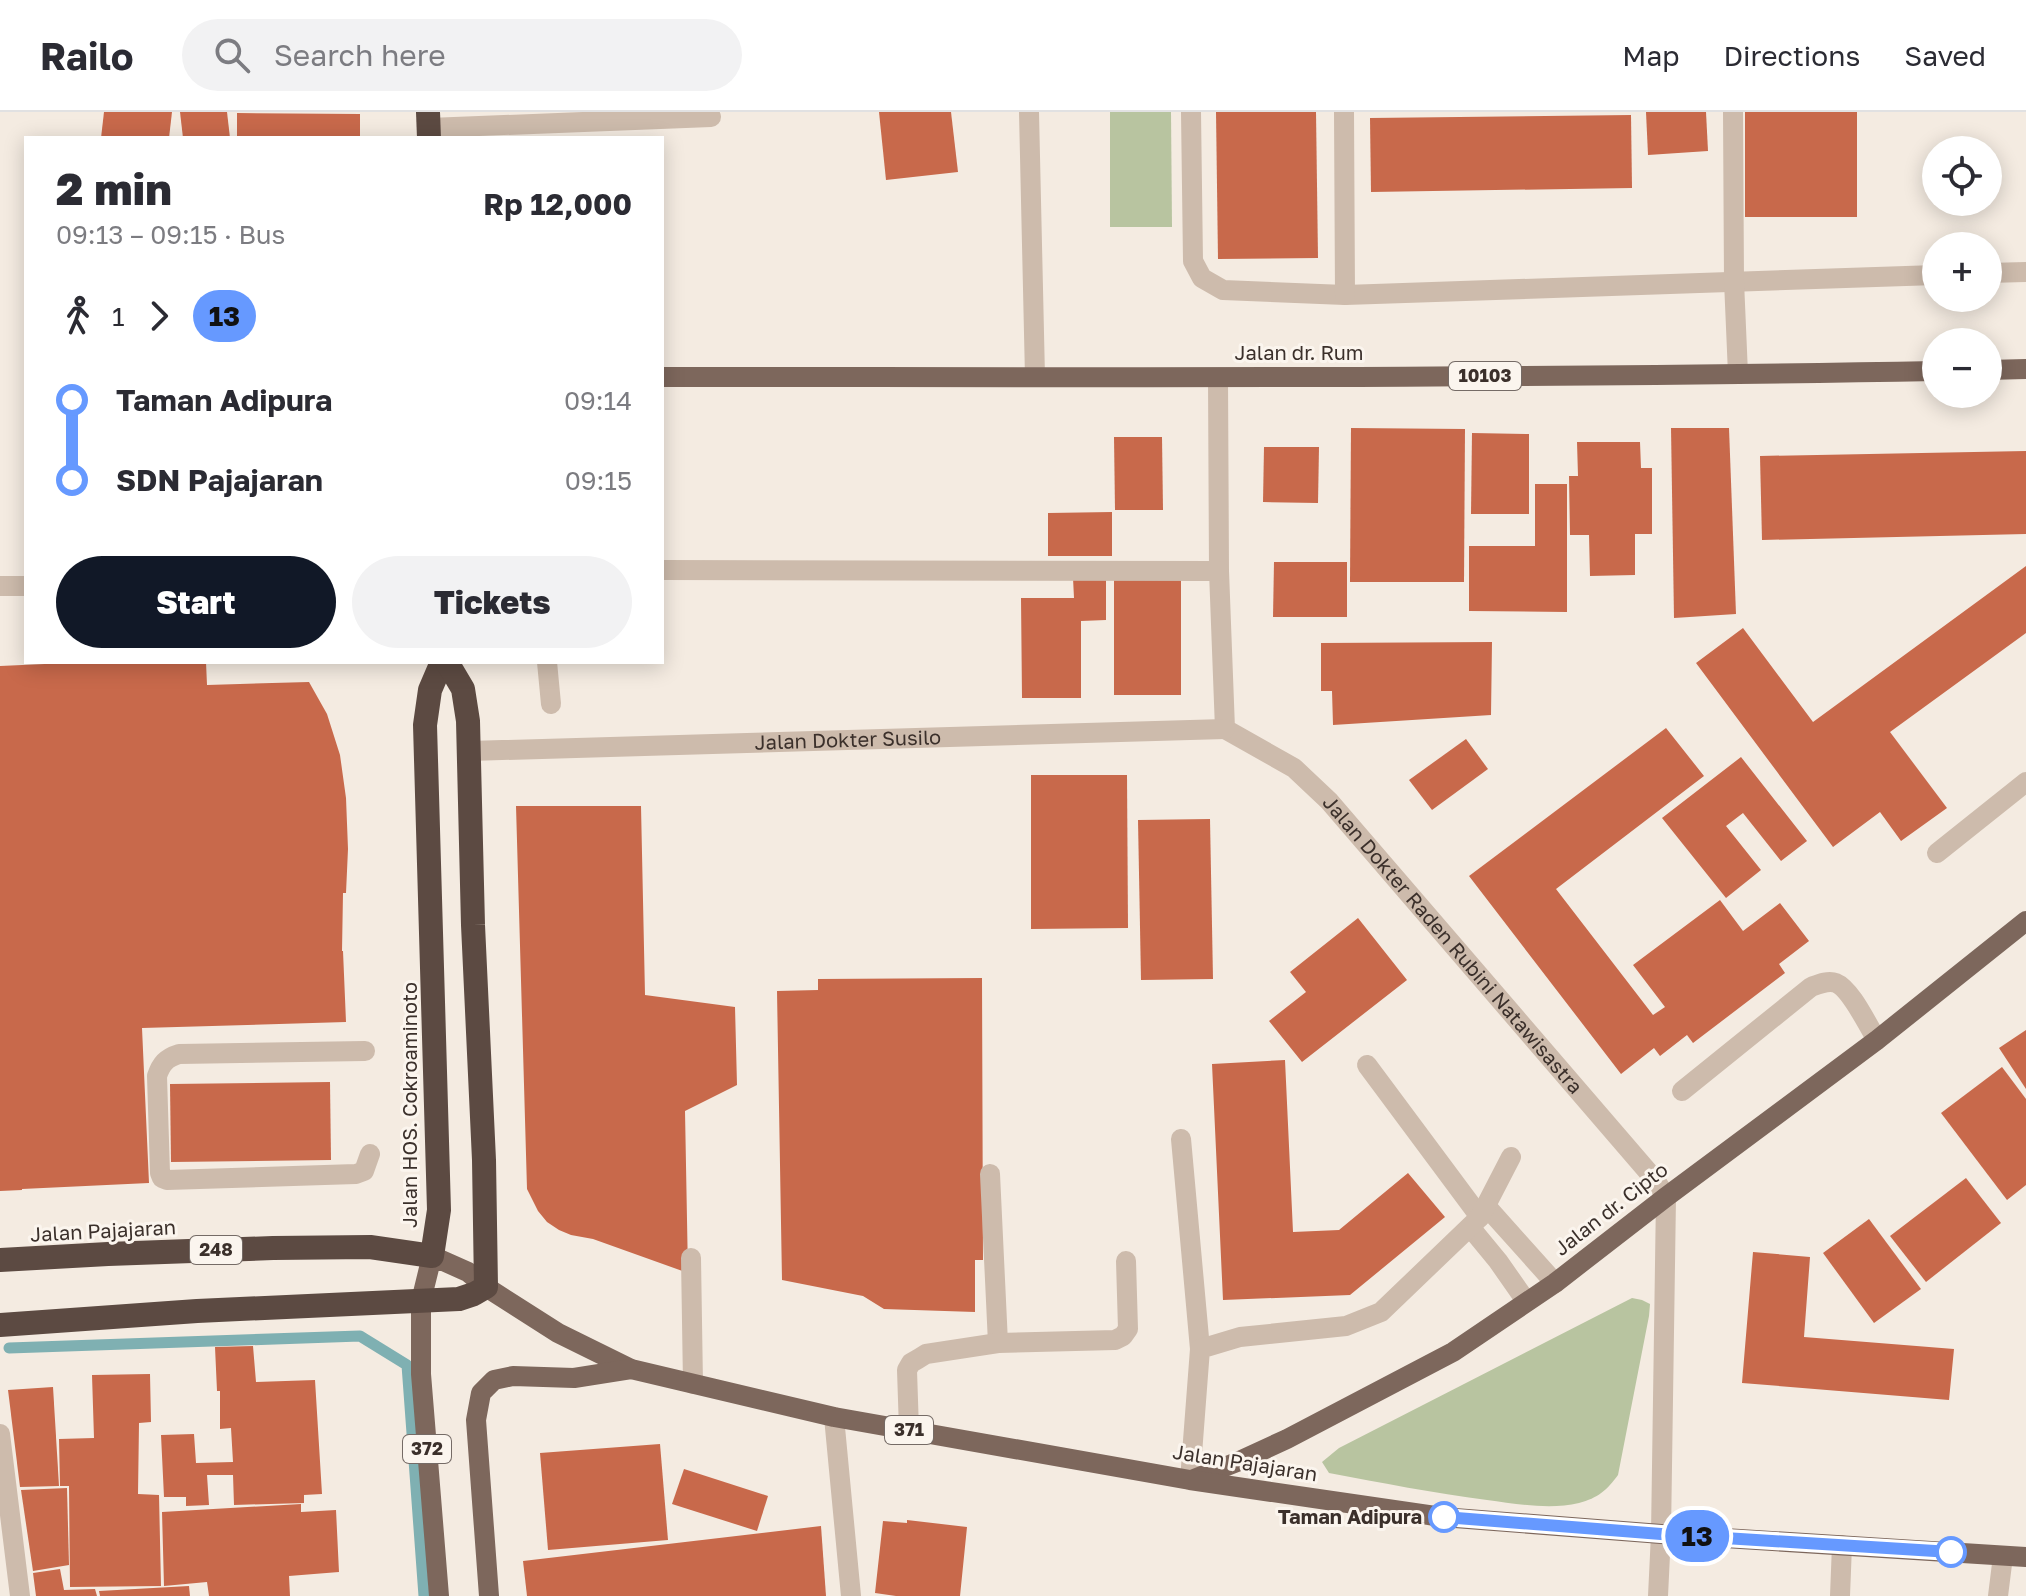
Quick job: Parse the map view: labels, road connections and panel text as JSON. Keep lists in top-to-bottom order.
{
  "streets": {
    "highway": ["Jalan HOS. Cokroaminoto", "Jalan Pajajaran", "248"],
    "main road": [
      "Jalan dr. Rum",
      "10103",
      "Jalan dr. Cipto",
      "371",
      "372"
    ],
    "street": ["Jalan Dokter Susilo", "Jalan Dokter Raden Rubini Natawisastra"]
  },
  "crossings": [
    ["Jalan Dokter Susilo", "Jalan Dokter Raden Rubini Natawisastra"],
    ["Jalan Dokter Susilo", "Jalan HOS. Cokroaminoto"],
    ["Jalan Dokter Raden Rubini Natawisastra", "Jalan dr. Cipto"],
    ["Jalan HOS. Cokroaminoto", "Jalan Pajajaran"],
    ["Jalan dr. Cipto", "Jalan Pajajaran"]
  ],
  "places": ["Taman Adipura"],
  "lines": ["bus line 13"],
  "page": {
    "header": "Railo",
    "search": "Search here",
    "nav": ["Map", "Directions", "Saved"],
    "on_map": "13",
    "map_buttons": ["+", "−"],
    "heading": ["2 min", "09:13 – 09:15 · Bus", "Rp 12,000"],
    "legs": ["1", "13"],
    "list": [
      {
        "name": "Taman Adipura",
        "value": "09:14"
      },
      {
        "name": "SDN Pajajaran",
        "value": "09:15"
      }
    ],
    "buttons": ["Start", "Tickets"]
  }
}
